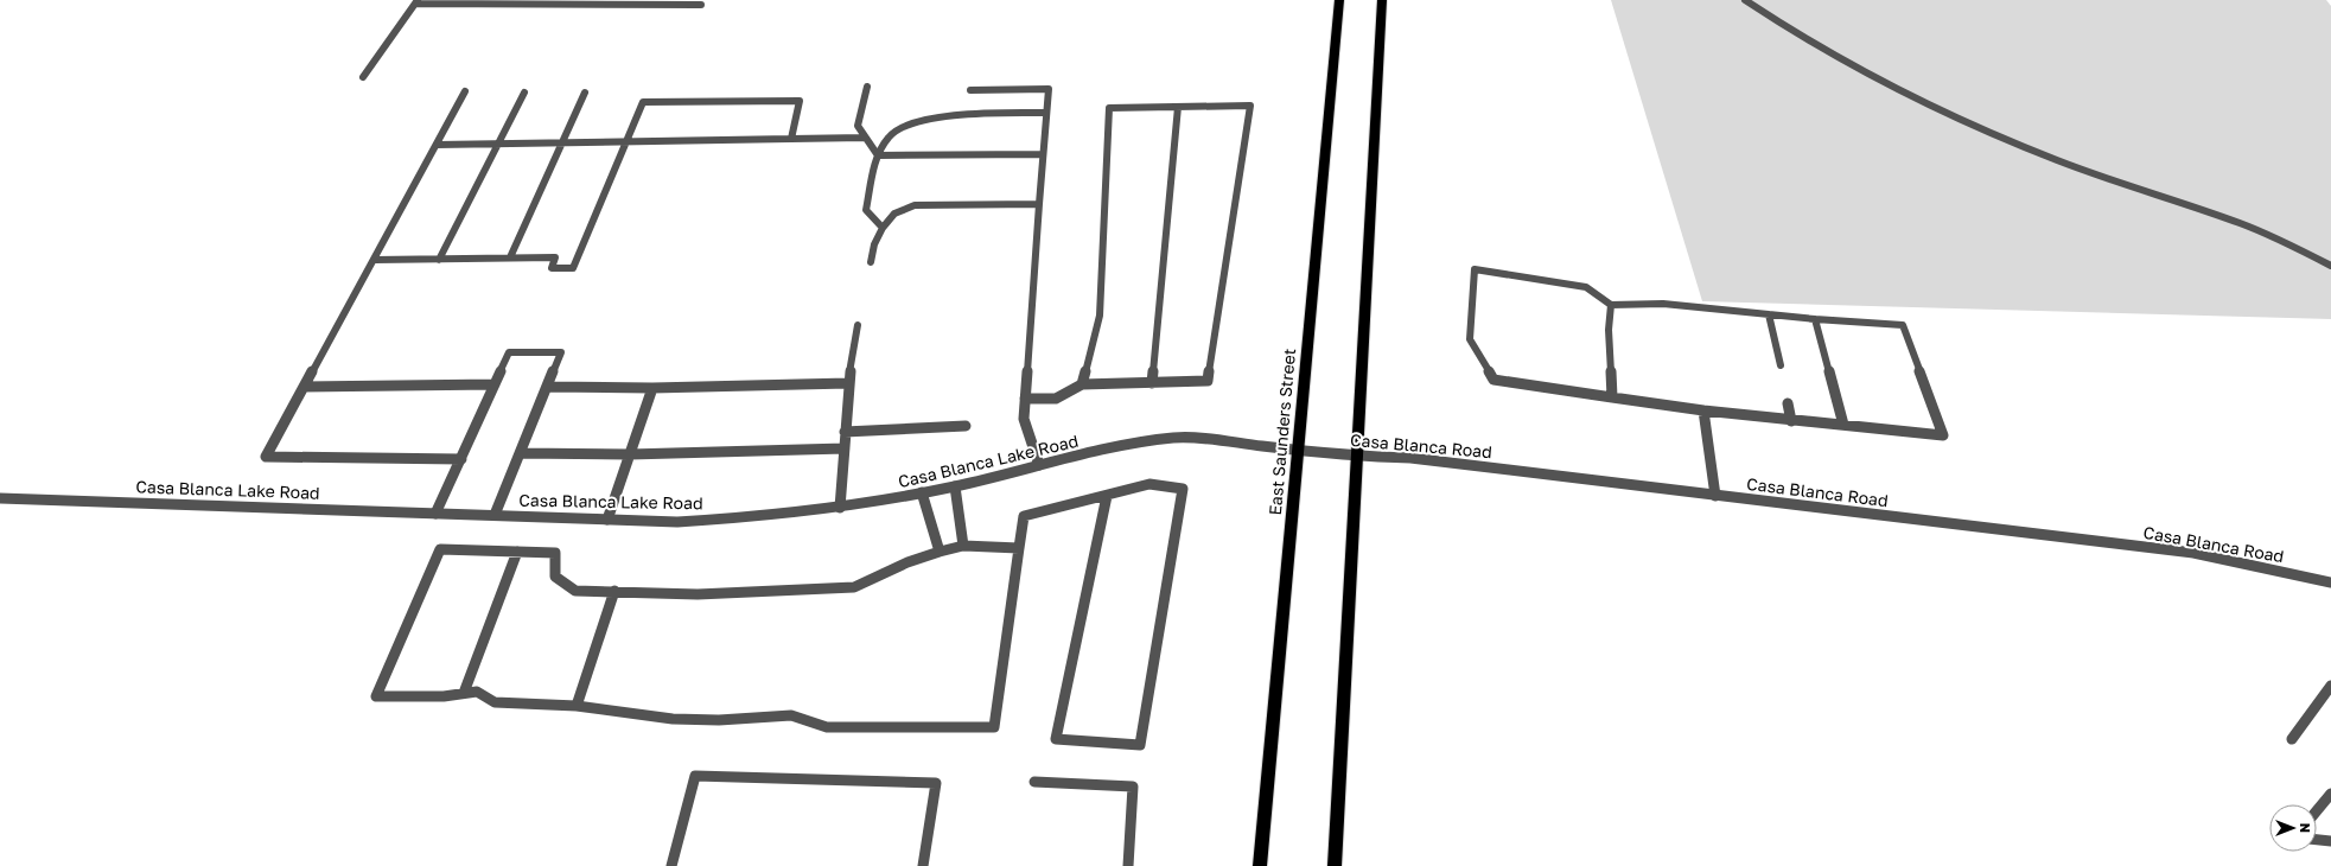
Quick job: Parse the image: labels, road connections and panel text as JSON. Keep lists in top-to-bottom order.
{
  "streets": {
    "main road": ["East Saunders Street"],
    "street": ["Casa Blanca Road", "Casa Blanca Lake Road"]
  },
  "crossings": [
    ["East Saunders Street", "Casa Blanca Road"],
    ["East Saunders Street", "Casa Blanca Lake Road"],
    ["Casa Blanca Road", "Casa Blanca Lake Road"]
  ],
  "north": "right"
}
